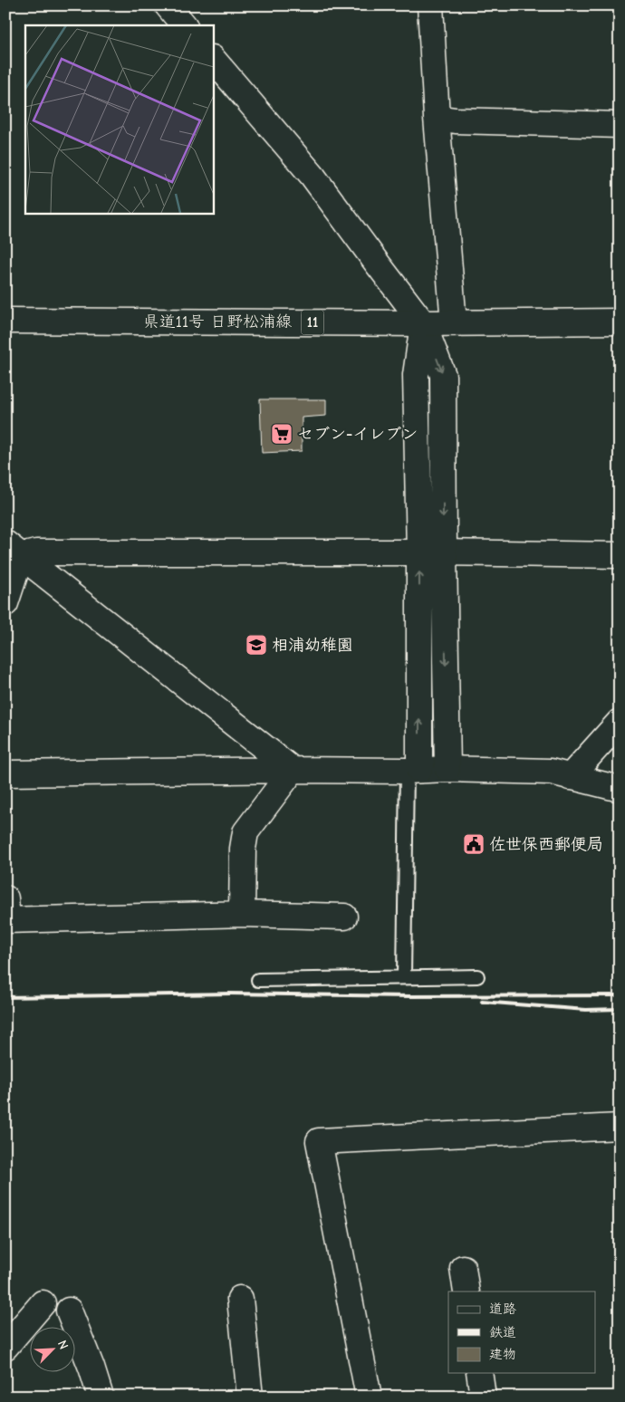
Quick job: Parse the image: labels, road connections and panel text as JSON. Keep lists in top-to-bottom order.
{
  "streets": {
    "street": ["県道11号 日野松浦線", "11"]
  },
  "places": {
    "supermarket": ["セブン-イレブン"],
    "school or university": ["相浦幼稚園"],
    "public building": ["佐世保西郵便局"]
  },
  "legend": ["道路", "鉄道", "建物"],
  "north": "top right"
}
